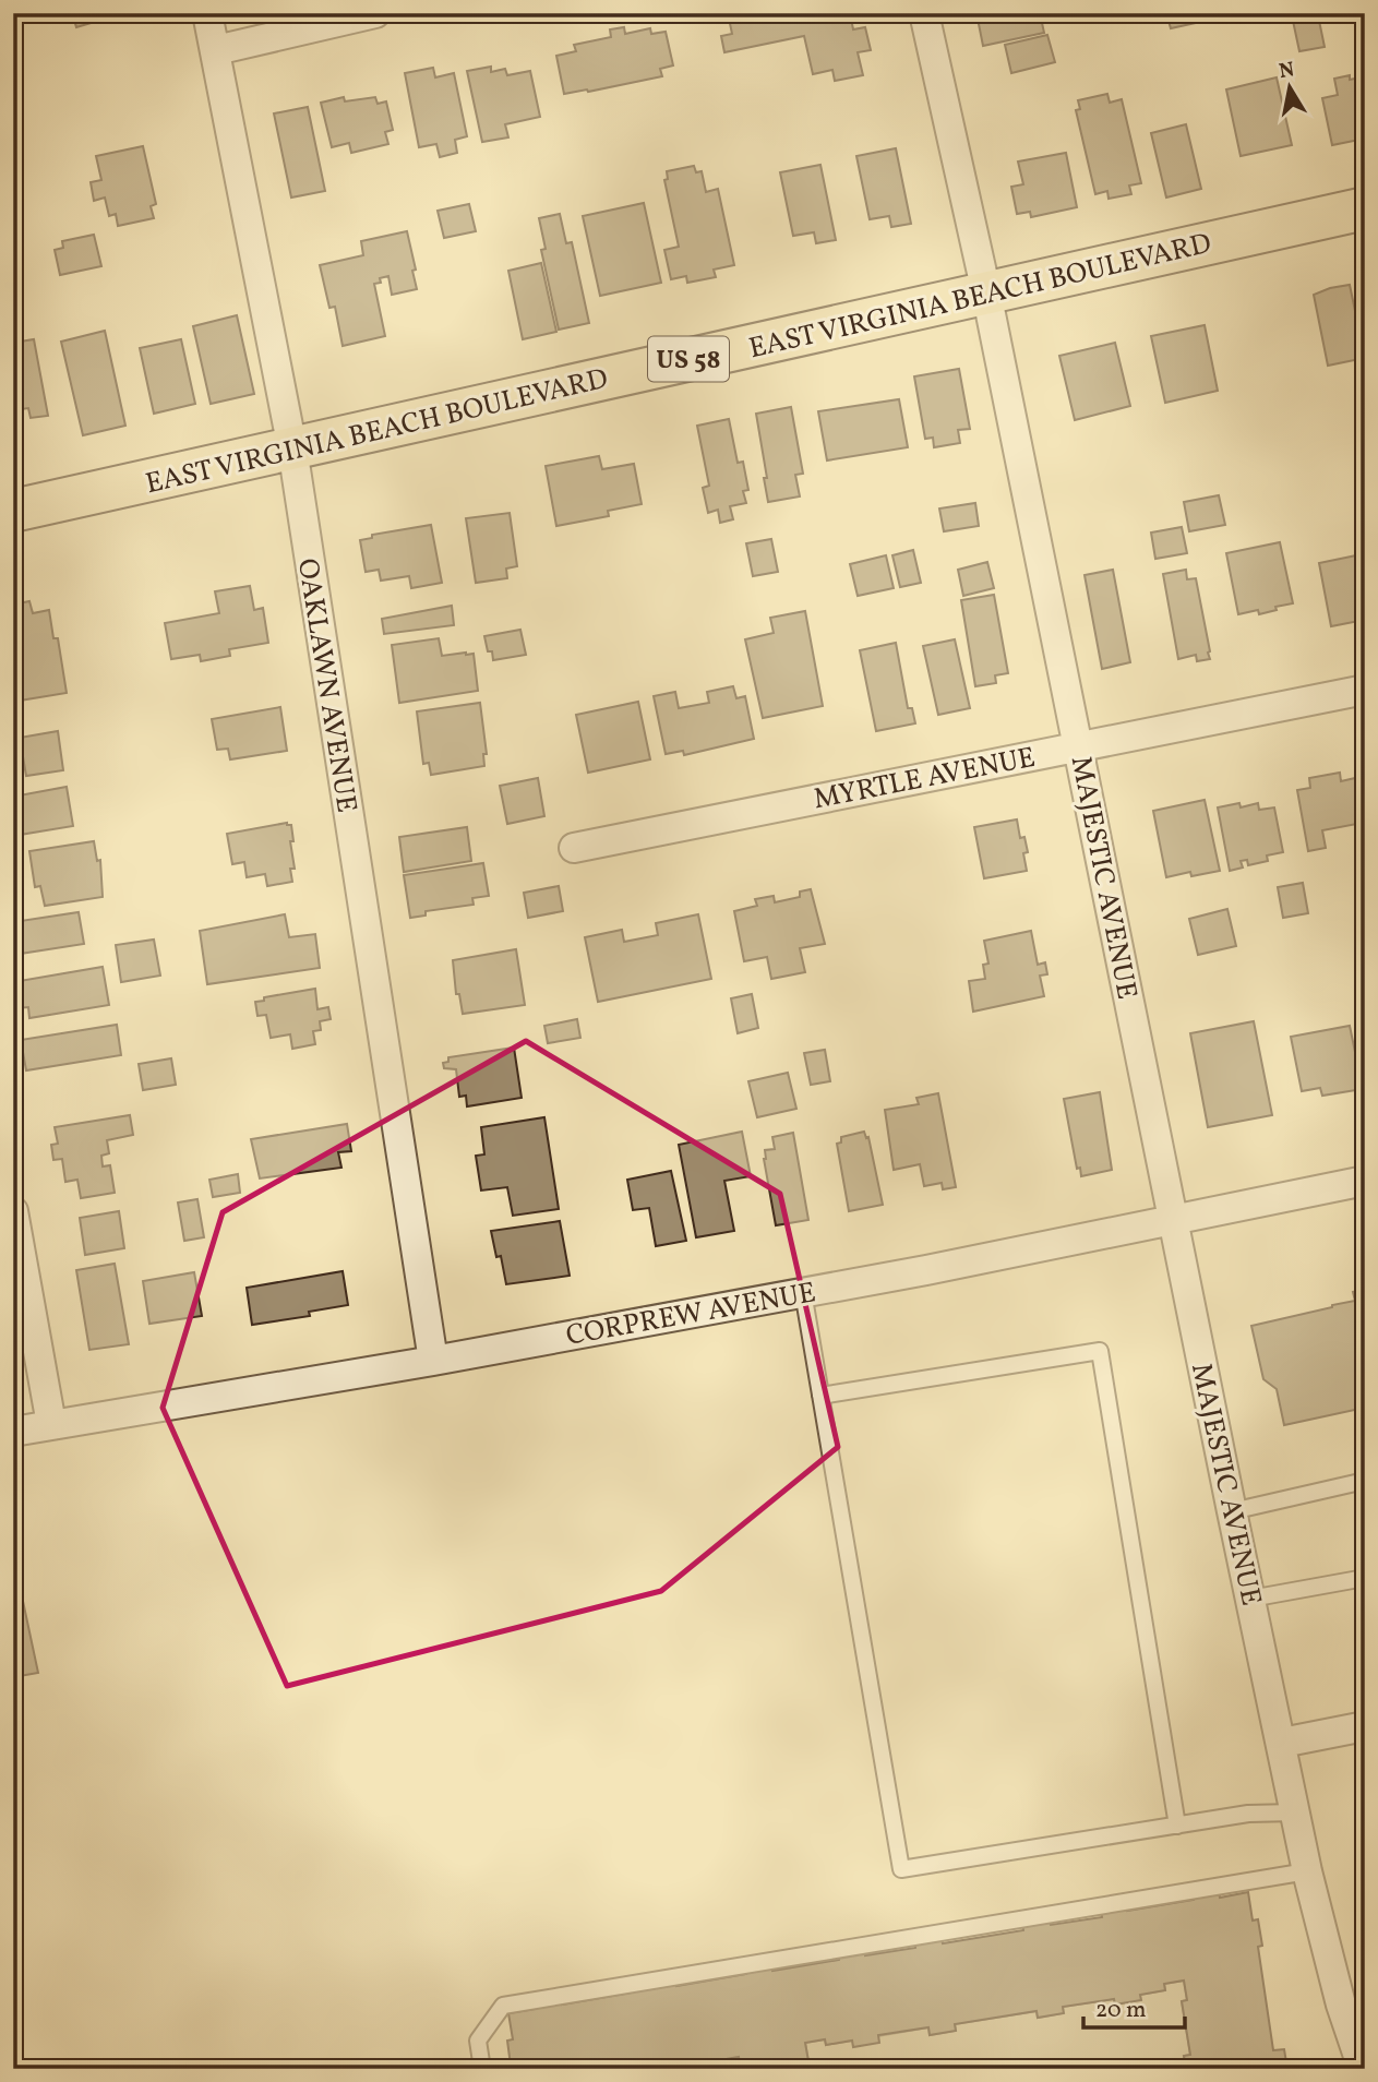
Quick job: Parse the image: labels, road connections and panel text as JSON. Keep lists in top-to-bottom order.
{
  "streets": {
    "main road": ["EAST VIRGINIA BEACH BOULEVARD", "US 58"],
    "street": [
      "OAKLAWN AVENUE",
      "MYRTLE AVENUE",
      "MAJESTIC AVENUE",
      "CORPREW AVENUE"
    ]
  },
  "crossings": [
    ["EAST VIRGINIA BEACH BOULEVARD", "OAKLAWN AVENUE"],
    ["EAST VIRGINIA BEACH BOULEVARD", "MAJESTIC AVENUE"],
    ["OAKLAWN AVENUE", "CORPREW AVENUE"],
    ["MYRTLE AVENUE", "MAJESTIC AVENUE"],
    ["MAJESTIC AVENUE", "CORPREW AVENUE"]
  ],
  "scale_bar": "20 m",
  "north": "top"
}
